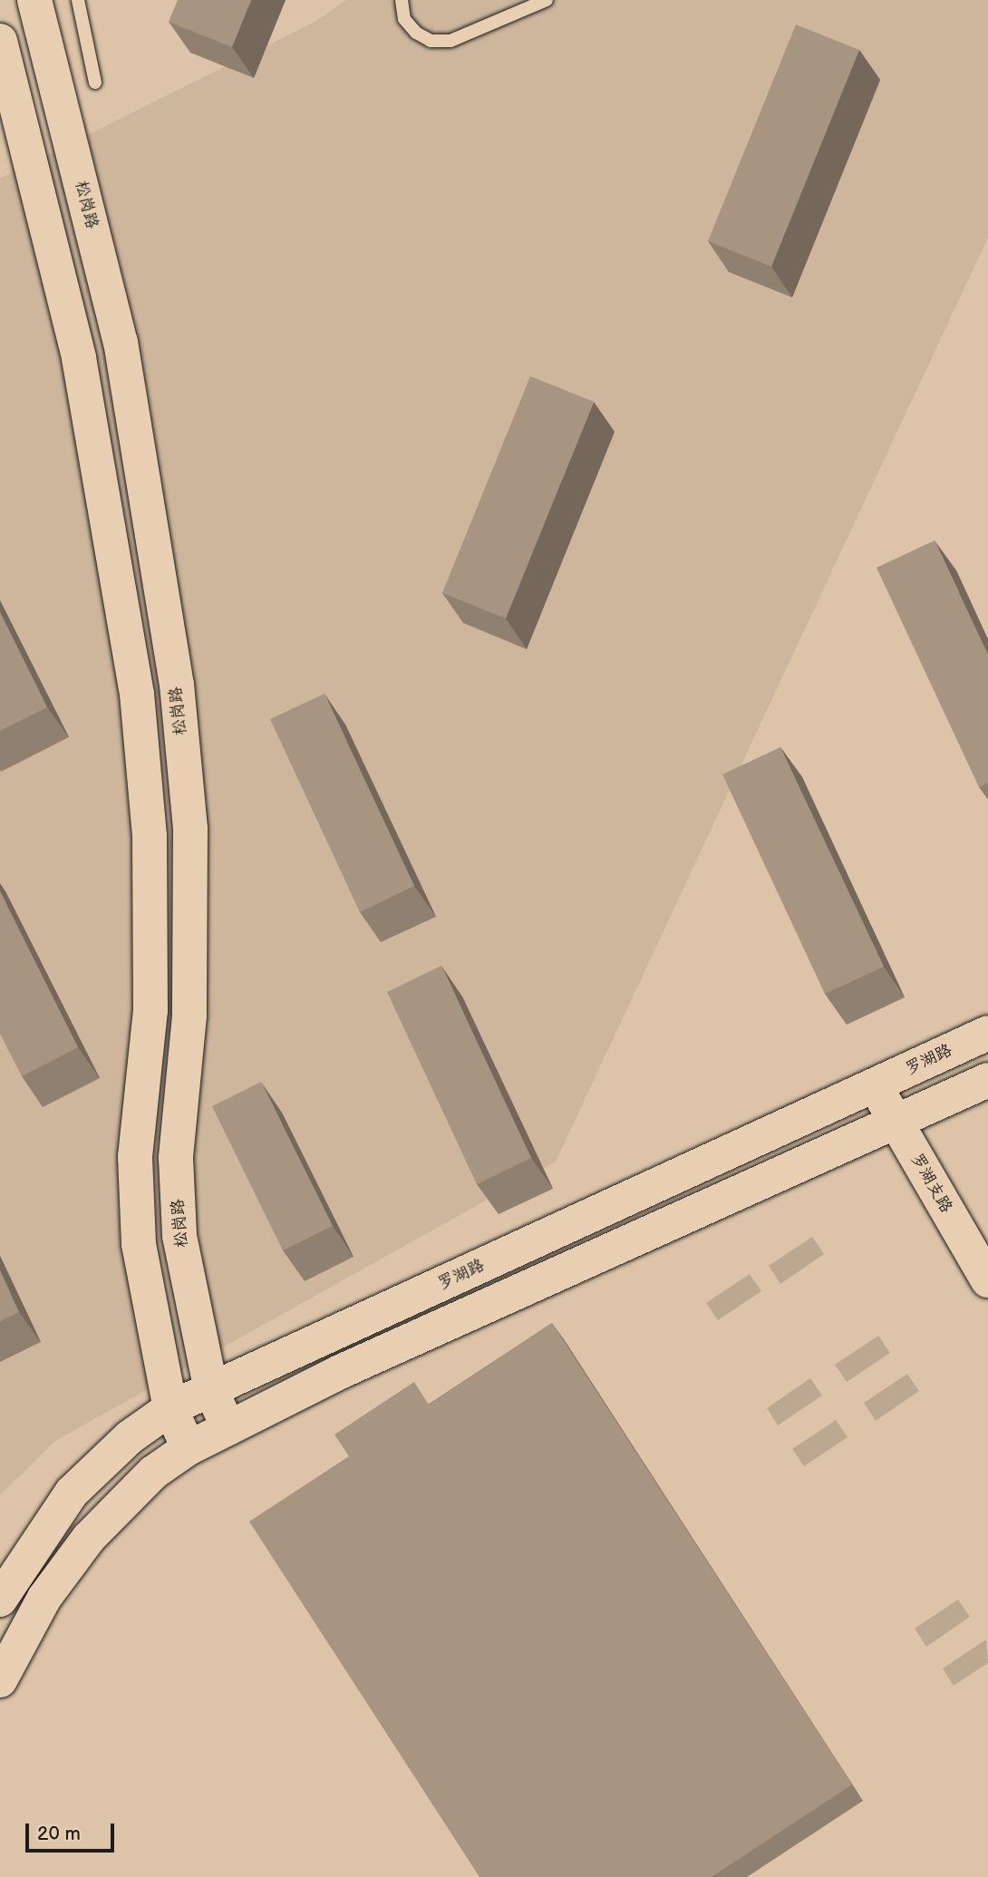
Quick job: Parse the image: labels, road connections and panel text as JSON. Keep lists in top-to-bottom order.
{
  "streets": {
    "street": ["松岗路", "罗湖路", "罗湖支路"]
  },
  "crossings": [
    ["松岗路", "罗湖路"],
    ["罗湖路", "罗湖支路"]
  ],
  "scale_bar": "20 m"
}
